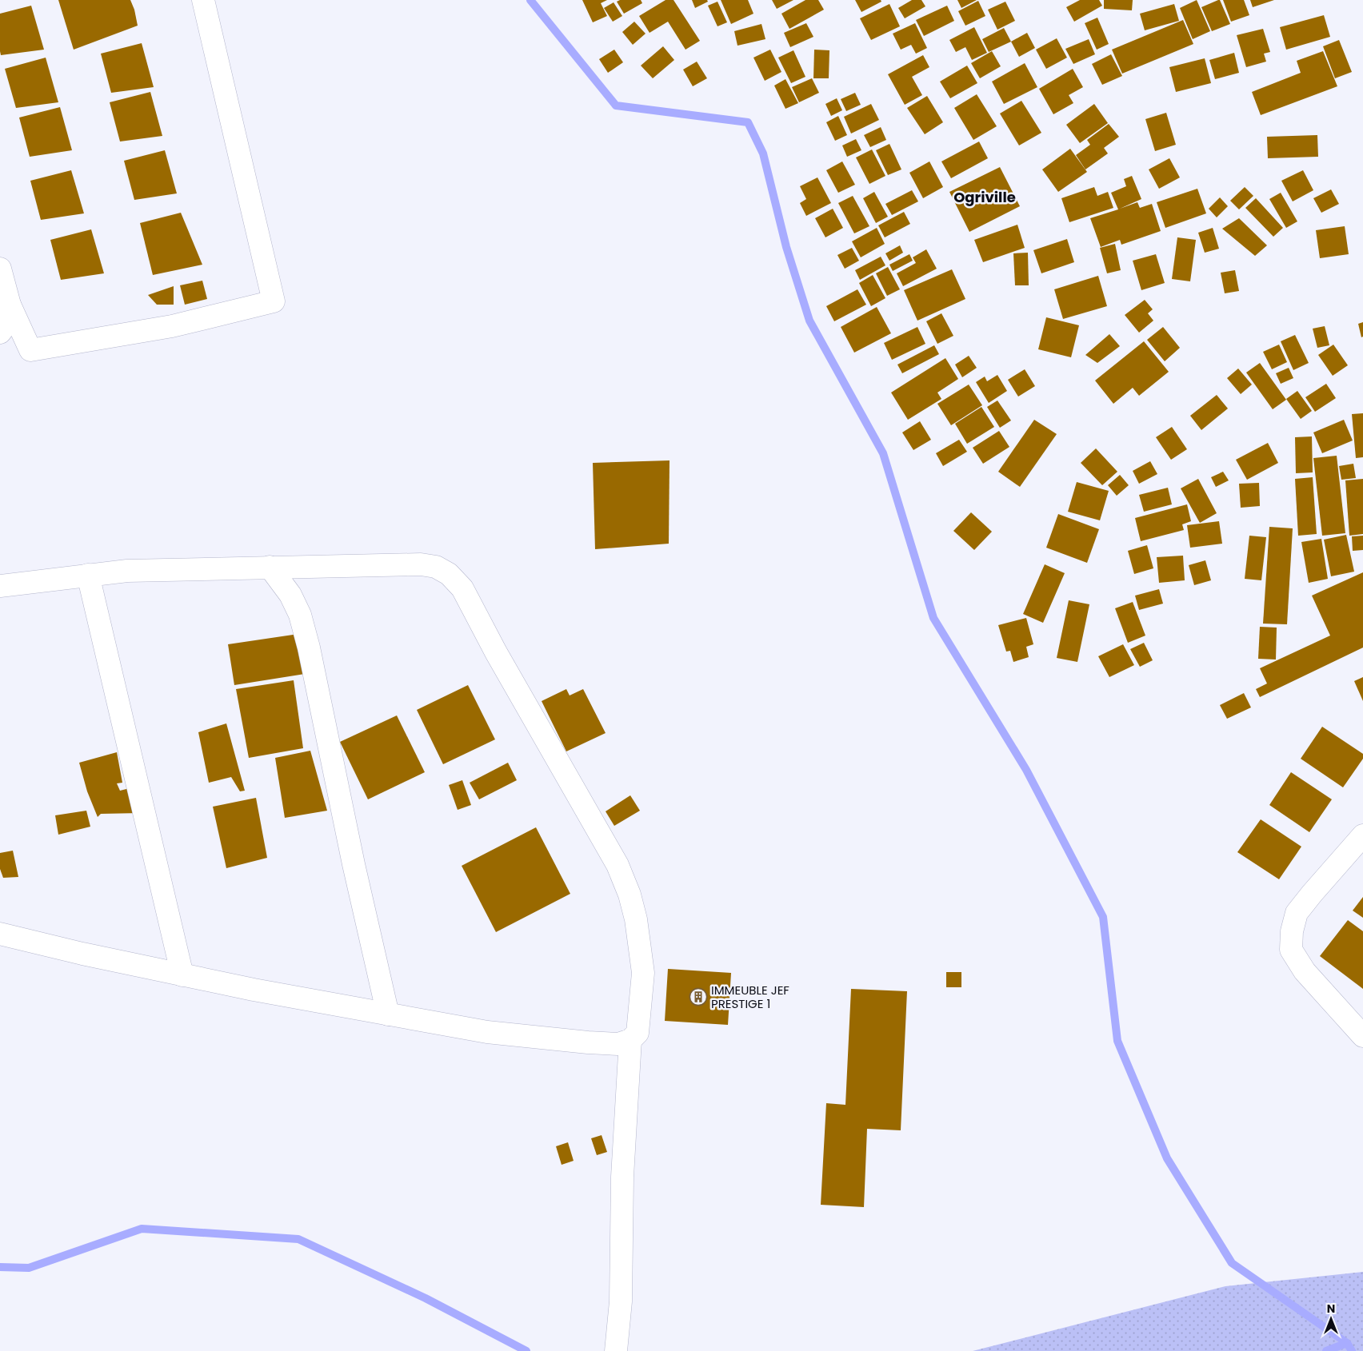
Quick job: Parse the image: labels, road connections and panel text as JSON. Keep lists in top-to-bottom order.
{
  "districts": ["Ogriville"],
  "places": {
    "building": ["IMMEUBLE JEF PRESTIGE 1"]
  },
  "north": "top"
}
